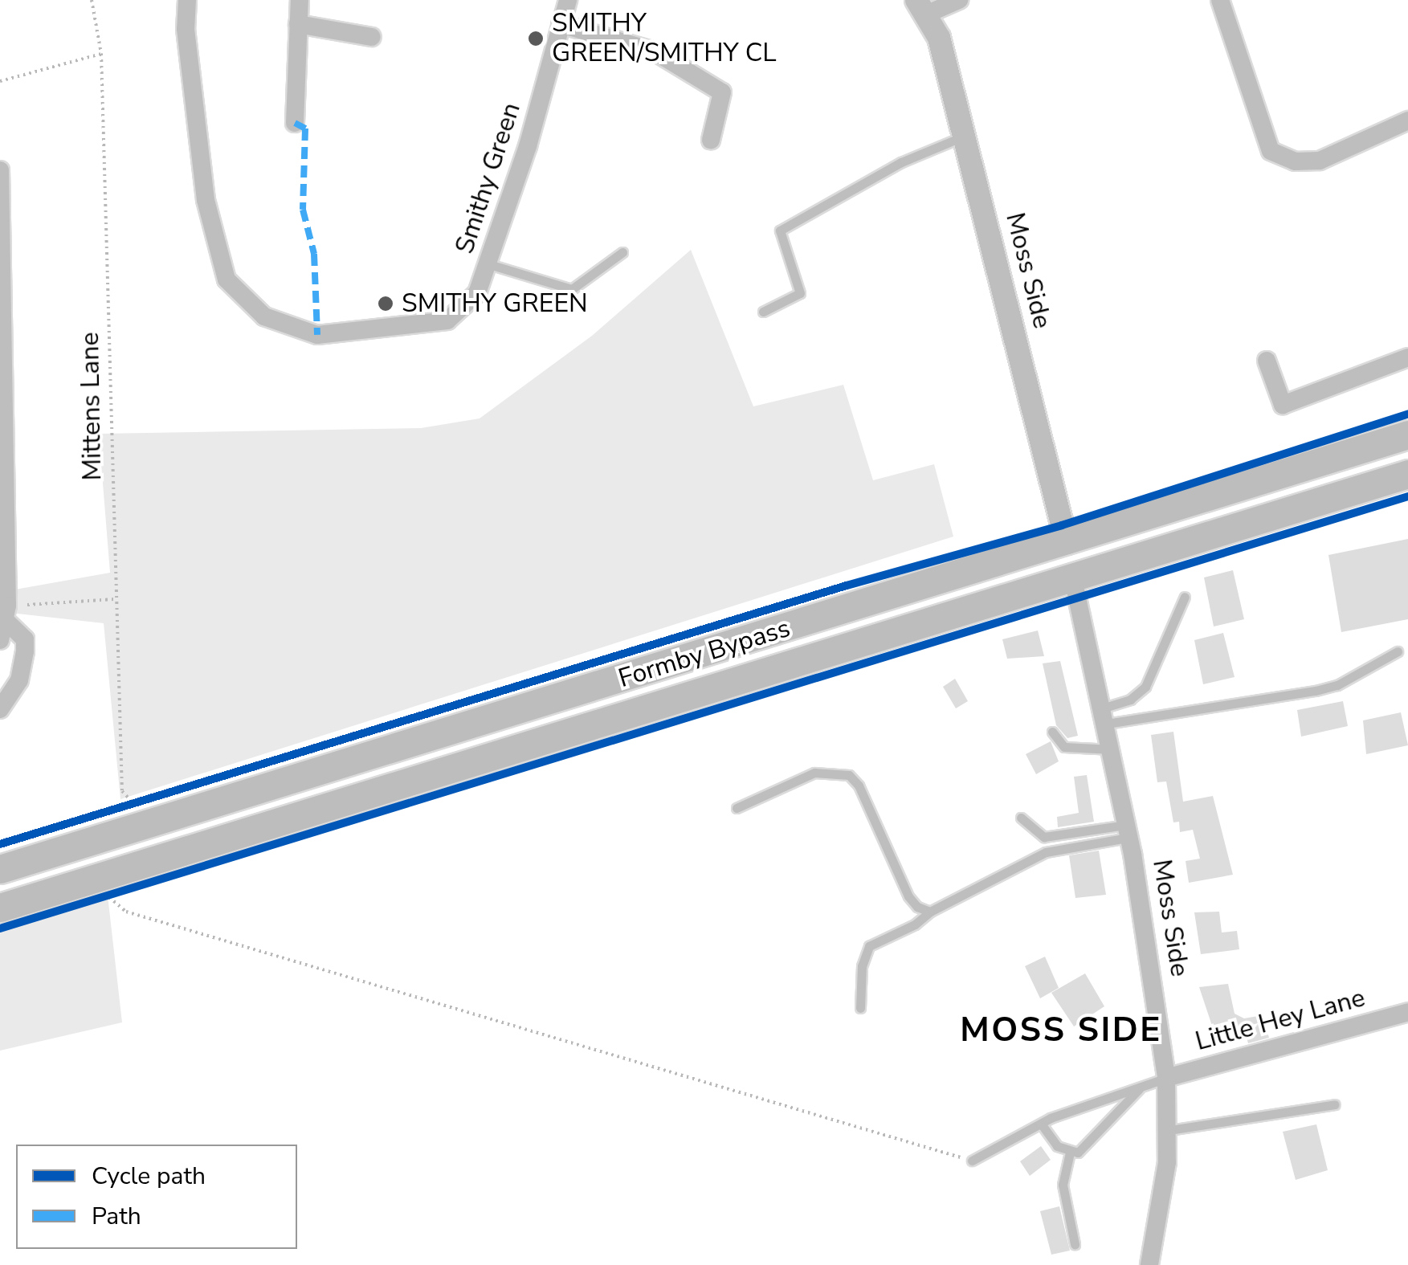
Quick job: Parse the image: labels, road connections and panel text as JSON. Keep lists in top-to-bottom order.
{
  "streets": {
    "highway": ["Formby Bypass"],
    "street": ["Smithy Green", "Moss Side", "Little Hey Lane"],
    "path": ["Mittens Lane"]
  },
  "crossings": [
    ["Moss Side", "Formby Bypass"],
    ["Moss Side", "Little Hey Lane"]
  ],
  "districts": ["MOSS SIDE"],
  "places": ["SMITHY GREEN/SMITHY CL", "SMITHY GREEN"],
  "legend": ["Cycle path", "Path"]
}
